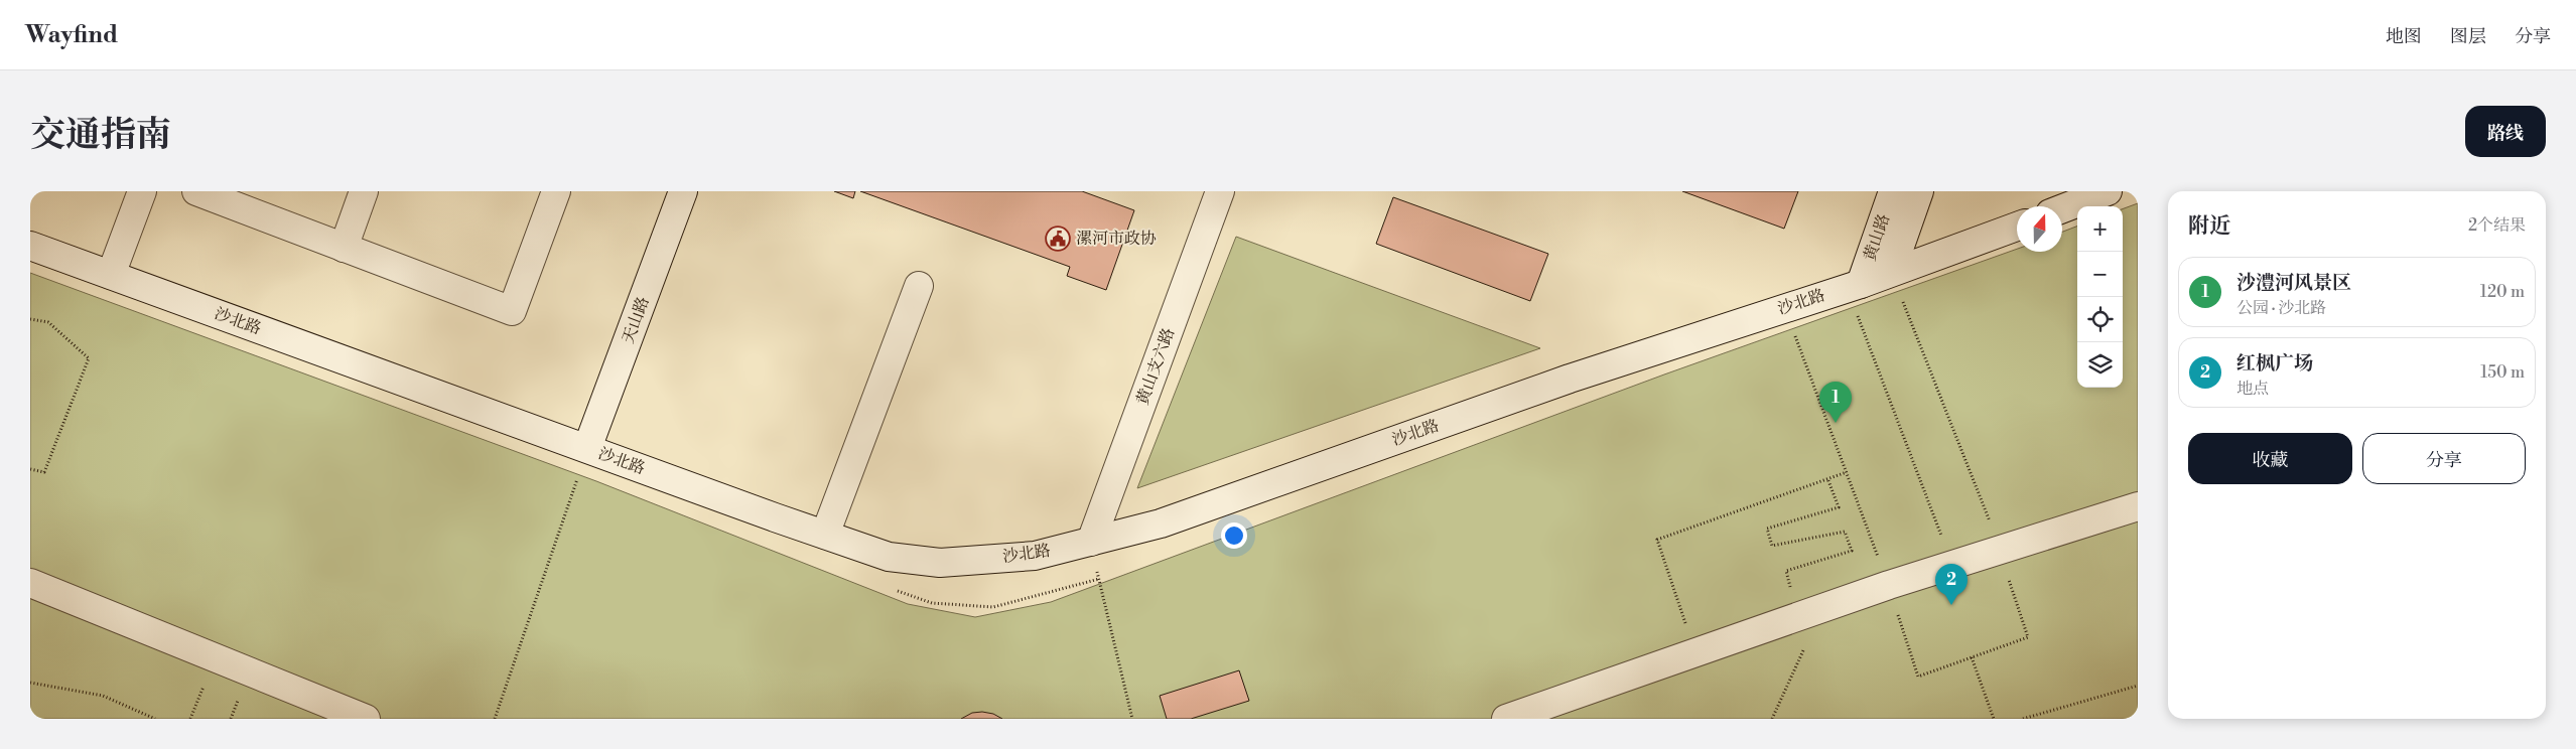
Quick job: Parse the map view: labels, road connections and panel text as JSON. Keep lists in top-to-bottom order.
{
  "streets": {
    "street": [
      "黄山路",
      "沙北路",
      "天山路",
      "黄山支六路"
    ]
  },
  "crossings": [
    ["黄山路", "沙北路"],
    ["沙北路", "天山路"],
    ["沙北路", "黄山支六路"]
  ],
  "places": {
    "public building": ["漯河市政协"]
  },
  "north": "top",
  "page": {
    "header": "Wayfind",
    "nav": ["地图", "图层", "分享"],
    "title": "交通指南",
    "buttons": [
      "路线",
      ["收藏", "分享"]
    ],
    "heading": ["附近", "2个结果"],
    "map_buttons": ["+", "−"],
    "list": [
      {
        "mark": "1",
        "name": "沙澧河风景区",
        "note": "公园 · 沙北路",
        "value": "120 m"
      },
      {
        "mark": "2",
        "name": "红枫广场",
        "note": "地点",
        "value": "150 m"
      }
    ],
    "pins": ["1", "2"]
  }
}
